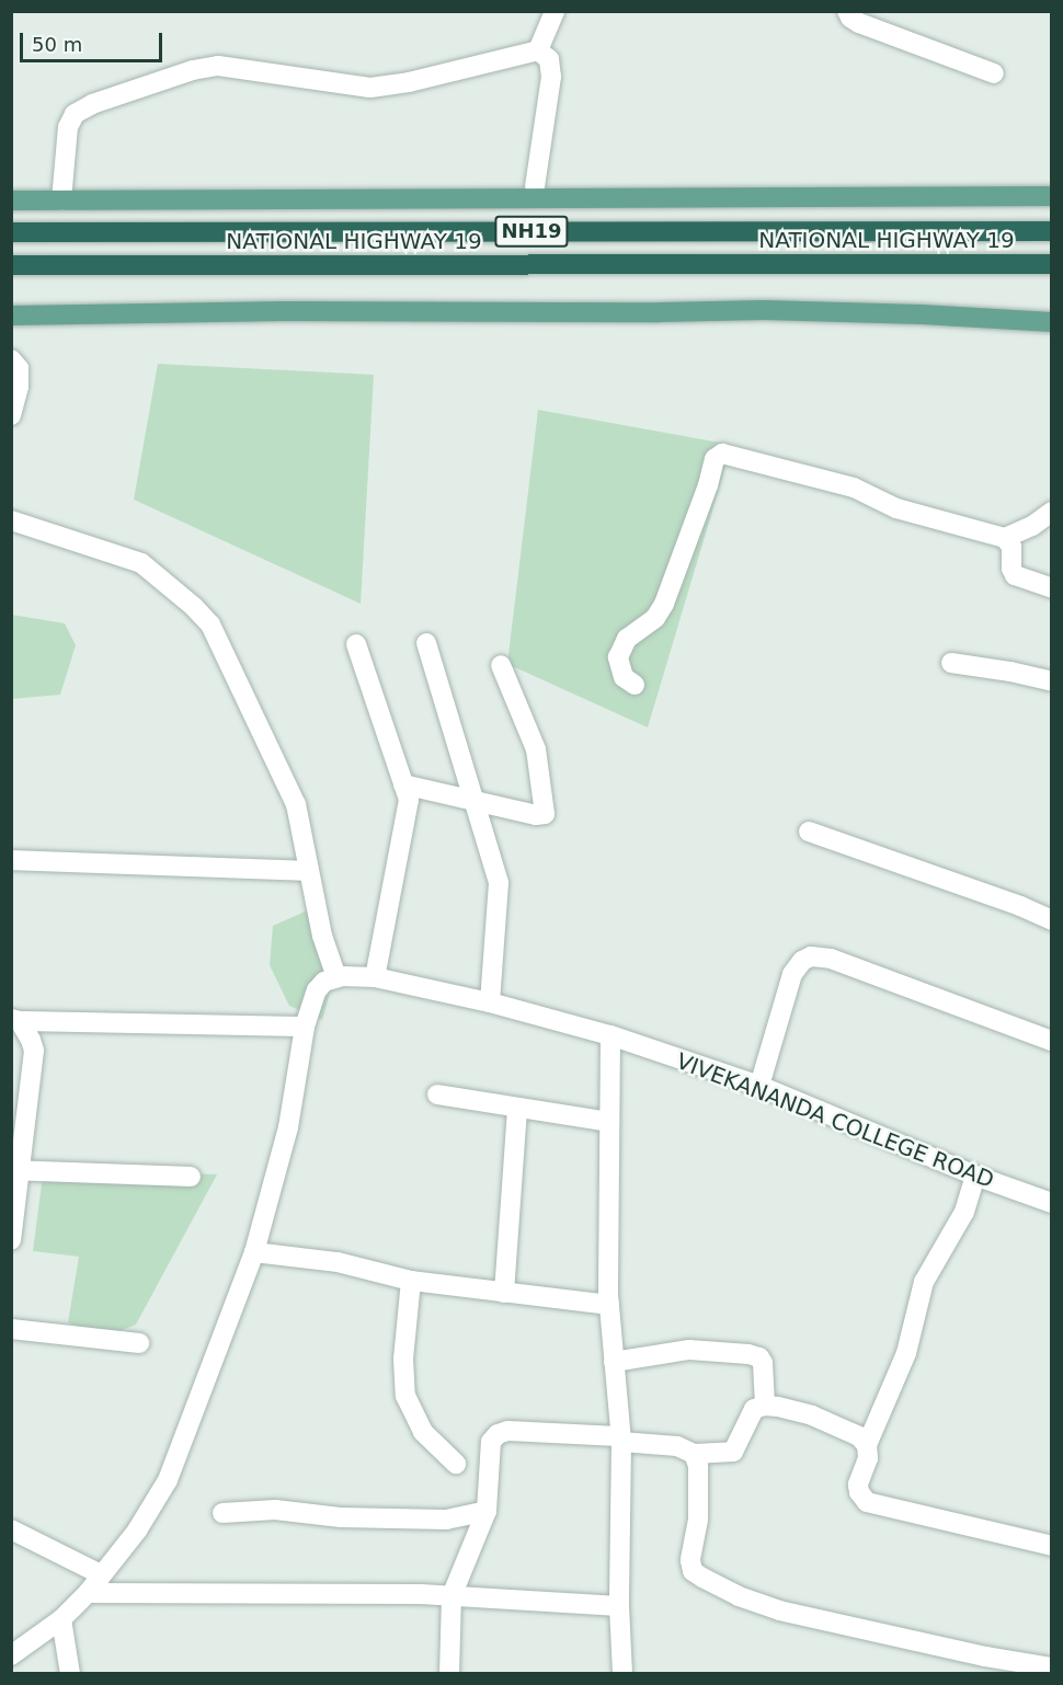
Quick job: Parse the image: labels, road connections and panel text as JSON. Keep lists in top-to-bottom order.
{
  "streets": {
    "highway": ["NH19", "NATIONAL HIGHWAY 19"],
    "street": ["VIVEKANANDA COLLEGE ROAD"]
  },
  "scale_bar": "50 m"
}
